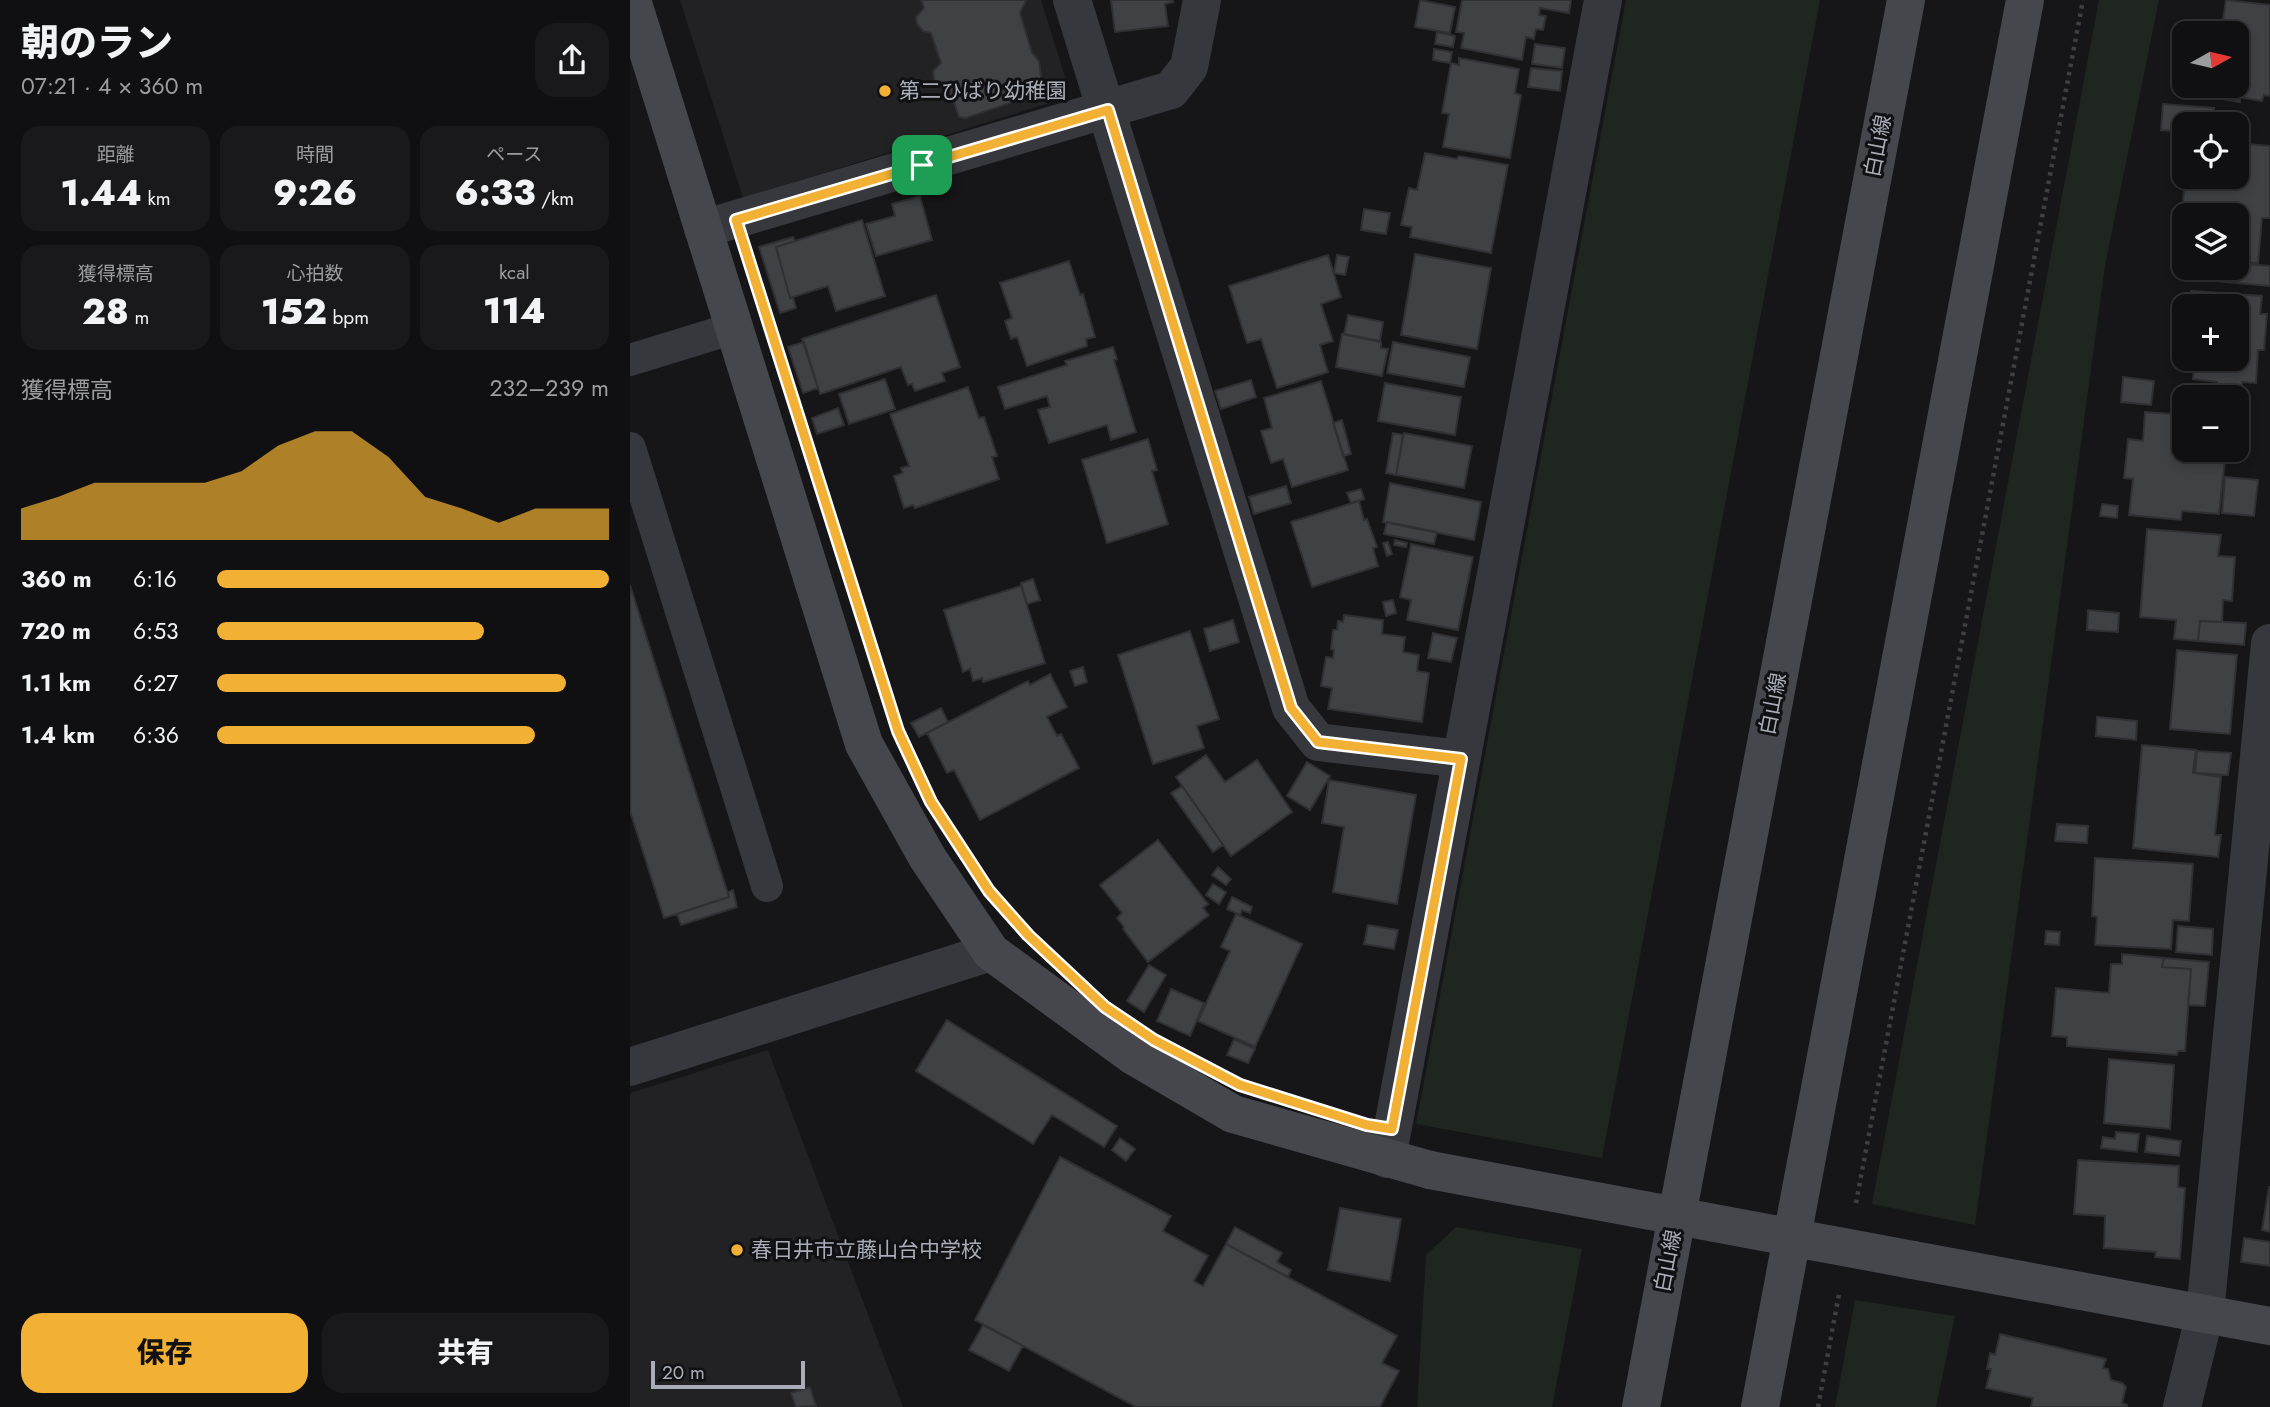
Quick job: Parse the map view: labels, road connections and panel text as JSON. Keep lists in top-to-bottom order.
{
  "streets": {
    "street": ["白山線"]
  },
  "places": ["第二ひばり幼稚園", "春日井市立藤山台中学校"],
  "scale_bar": "20 m",
  "north": "right",
  "page": {
    "heading": ["朝のラン", "07:21 · 4 × 360 m"],
    "map_buttons": ["+", "−"],
    "stats": [
      ["距離", "1.44 km"],
      ["時間", "9:26"],
      ["ペース", "6:33 /km"],
      ["獲得標高", "28 m"],
      ["心拍数", "152 bpm"],
      ["kcal", "114"]
    ],
    "chart": ["獲得標高", "232–239 m"],
    "list": [
      {
        "name": "360 m",
        "note": "6:16"
      },
      {
        "name": "720 m",
        "note": "6:53"
      },
      {
        "name": "1.1 km",
        "note": "6:27"
      },
      {
        "name": "1.4 km",
        "note": "6:36"
      }
    ],
    "buttons": ["保存", "共有"],
    "scale": "20 m"
  }
}
